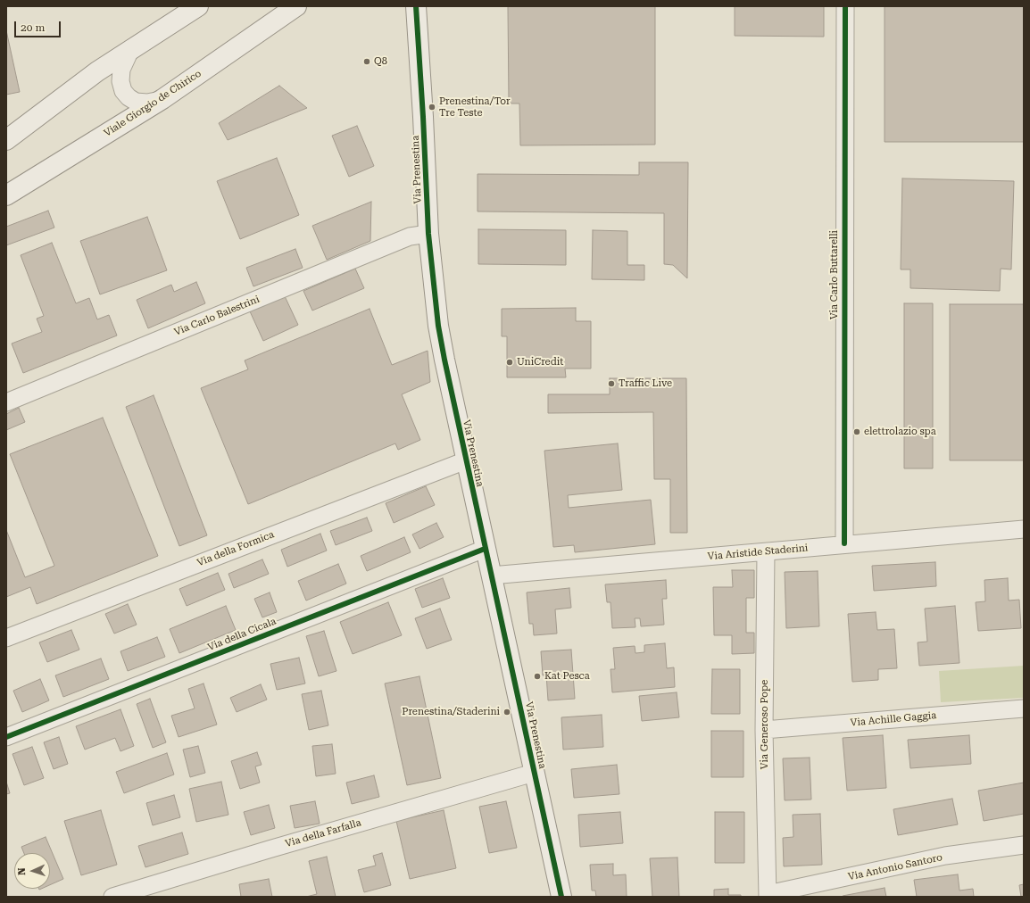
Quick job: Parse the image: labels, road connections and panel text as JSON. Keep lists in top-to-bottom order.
{
  "streets": {
    "street": [
      "Viale Giorgio de Chirico",
      "Via Prenestina",
      "Via Carlo Buttarelli",
      "Via Carlo Balestrini",
      "Via della Formica",
      "Via Aristide Staderini",
      "Via della Cicala",
      "Via Achille Gaggia",
      "Via Generoso Pope",
      "Via della Farfalla",
      "Via Antonio Santoro"
    ]
  },
  "crossings": [
    ["Via Prenestina", "Via Carlo Balestrini"],
    ["Via Prenestina", "Via della Formica"],
    ["Via Prenestina", "Via Aristide Staderini"],
    ["Via Prenestina", "Via della Cicala"],
    ["Via Prenestina", "Via della Farfalla"],
    ["Via Carlo Buttarelli", "Via Aristide Staderini"],
    ["Via Aristide Staderini", "Via Generoso Pope"],
    ["Via Achille Gaggia", "Via Generoso Pope"],
    ["Via Generoso Pope", "Via Antonio Santoro"]
  ],
  "places": [
    "Q8",
    "Prenestina/Tor Tre Teste",
    "UniCredit",
    "Traffic Live",
    "elettrolazio spa",
    "Kat Pesca",
    "Prenestina/Staderini"
  ],
  "scale_bar": "20 m",
  "north": "left"
}
